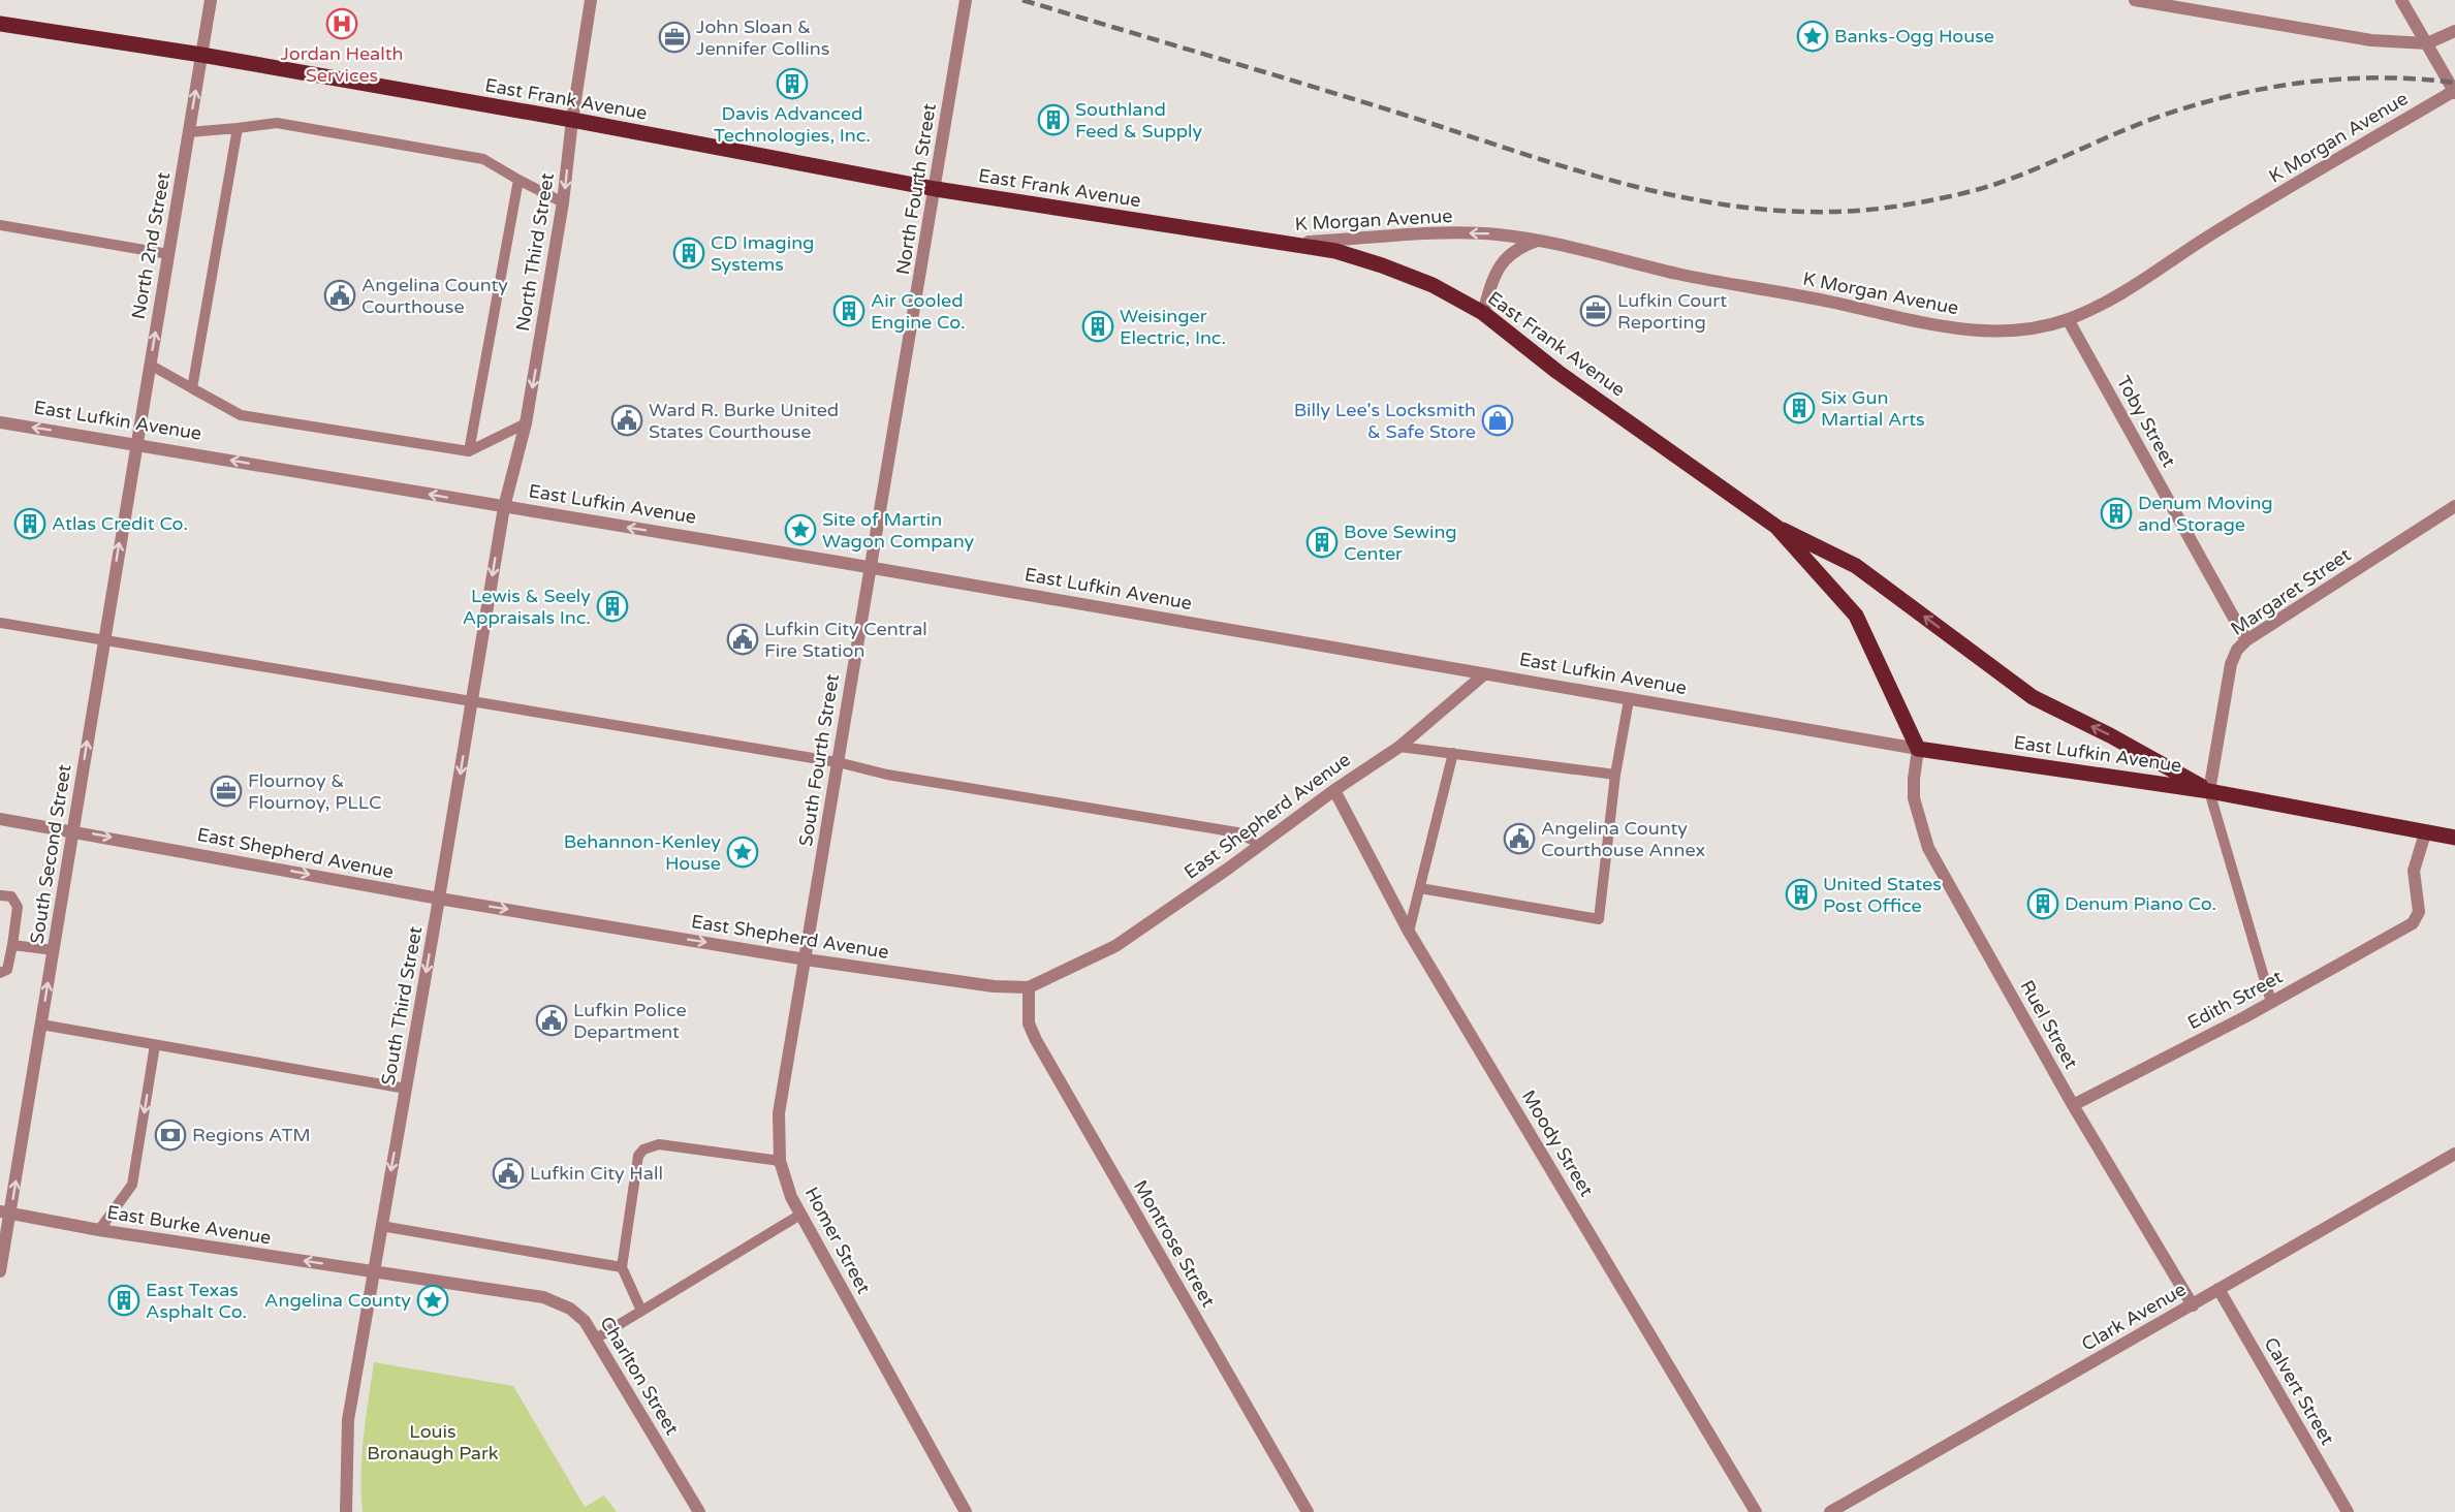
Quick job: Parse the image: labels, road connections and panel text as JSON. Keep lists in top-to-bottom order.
{
  "streets": {
    "main road": ["East Frank Avenue", "East Lufkin Avenue"],
    "street": [
      "K Morgan Avenue",
      "North Fourth Street",
      "North 2nd Street",
      "North Third Street",
      "Toby Street",
      "Margaret Street",
      "South Fourth Street",
      "East Shepherd Avenue",
      "South Second Street",
      "Edith Street",
      "South Third Street",
      "Ruel Street",
      "Moody Street",
      "East Burke Avenue",
      "Homer Street",
      "Montrose Street",
      "Clark Avenue",
      "Charlton Street",
      "Calvert Street"
    ]
  },
  "crossings": [
    ["East Frank Avenue", "K Morgan Avenue"],
    ["East Frank Avenue", "North Fourth Street"],
    ["East Frank Avenue", "North 2nd Street"],
    ["East Frank Avenue", "North Third Street"],
    ["East Frank Avenue", "East Lufkin Avenue"],
    ["East Frank Avenue", "Ruel Street"],
    ["K Morgan Avenue", "Toby Street"],
    ["North Fourth Street", "East Lufkin Avenue"],
    ["North Fourth Street", "South Fourth Street"],
    ["North 2nd Street", "East Lufkin Avenue"],
    ["North 2nd Street", "South Second Street"],
    ["North Third Street", "East Lufkin Avenue"],
    ["North Third Street", "South Third Street"],
    ["East Lufkin Avenue", "Margaret Street"],
    ["East Lufkin Avenue", "South Fourth Street"],
    ["East Lufkin Avenue", "East Shepherd Avenue"],
    ["East Lufkin Avenue", "South Second Street"],
    ["East Lufkin Avenue", "Edith Street"],
    ["East Lufkin Avenue", "South Third Street"],
    ["East Lufkin Avenue", "Ruel Street"],
    ["Toby Street", "Margaret Street"],
    ["South Fourth Street", "East Shepherd Avenue"],
    ["South Fourth Street", "Homer Street"],
    ["East Shepherd Avenue", "South Second Street"],
    ["East Shepherd Avenue", "South Third Street"],
    ["East Shepherd Avenue", "Moody Street"],
    ["East Shepherd Avenue", "Homer Street"],
    ["East Shepherd Avenue", "Montrose Street"],
    ["South Second Street", "East Burke Avenue"],
    ["Edith Street", "Ruel Street"],
    ["South Third Street", "East Burke Avenue"],
    ["South Third Street", "Charlton Street"],
    ["Ruel Street", "Clark Avenue"],
    ["East Burke Avenue", "Charlton Street"],
    ["Clark Avenue", "Calvert Street"]
  ],
  "one_way": [
    "North 2nd Street",
    "North Third Street",
    "East Lufkin Avenue",
    "East Shepherd Avenue",
    "South Second Street",
    "South Third Street",
    "East Burke Avenue"
  ],
  "parks": ["Louis Bronaugh Park"],
  "places": {
    "hospital": ["Jordan Health Services"],
    "place": [
      "Banks-Ogg House",
      "Site of Martin Wagon Company",
      "Behannon-Kenley House",
      "Angelina County"
    ],
    "office": ["John Sloan & Jennifer Collins", "Lufkin Court Reporting", "Flournoy & Flournoy, PLLC"],
    "building": [
      "Davis Advanced Technologies, Inc.",
      "Southland Feed & Supply",
      "CD Imaging Systems",
      "Air Cooled Engine Co.",
      "Weisinger Electric, Inc.",
      "Six Gun Martial Arts",
      "Denum Moving and Storage",
      "Atlas Credit Co.",
      "Bove Sewing Center",
      "Lewis & Seely Appraisals Inc.",
      "United States Post Office",
      "Denum Piano Co.",
      "East Texas Asphalt Co."
    ],
    "public building": [
      "Angelina County Courthouse",
      "Ward R. Burke United States Courthouse",
      "Lufkin City Central Fire Station",
      "Angelina County Courthouse Annex",
      "Lufkin Police Department",
      "Lufkin City Hall"
    ],
    "shop": ["Billy Lee's Locksmith & Safe Store"],
    "bank": ["Regions ATM"]
  }
}
